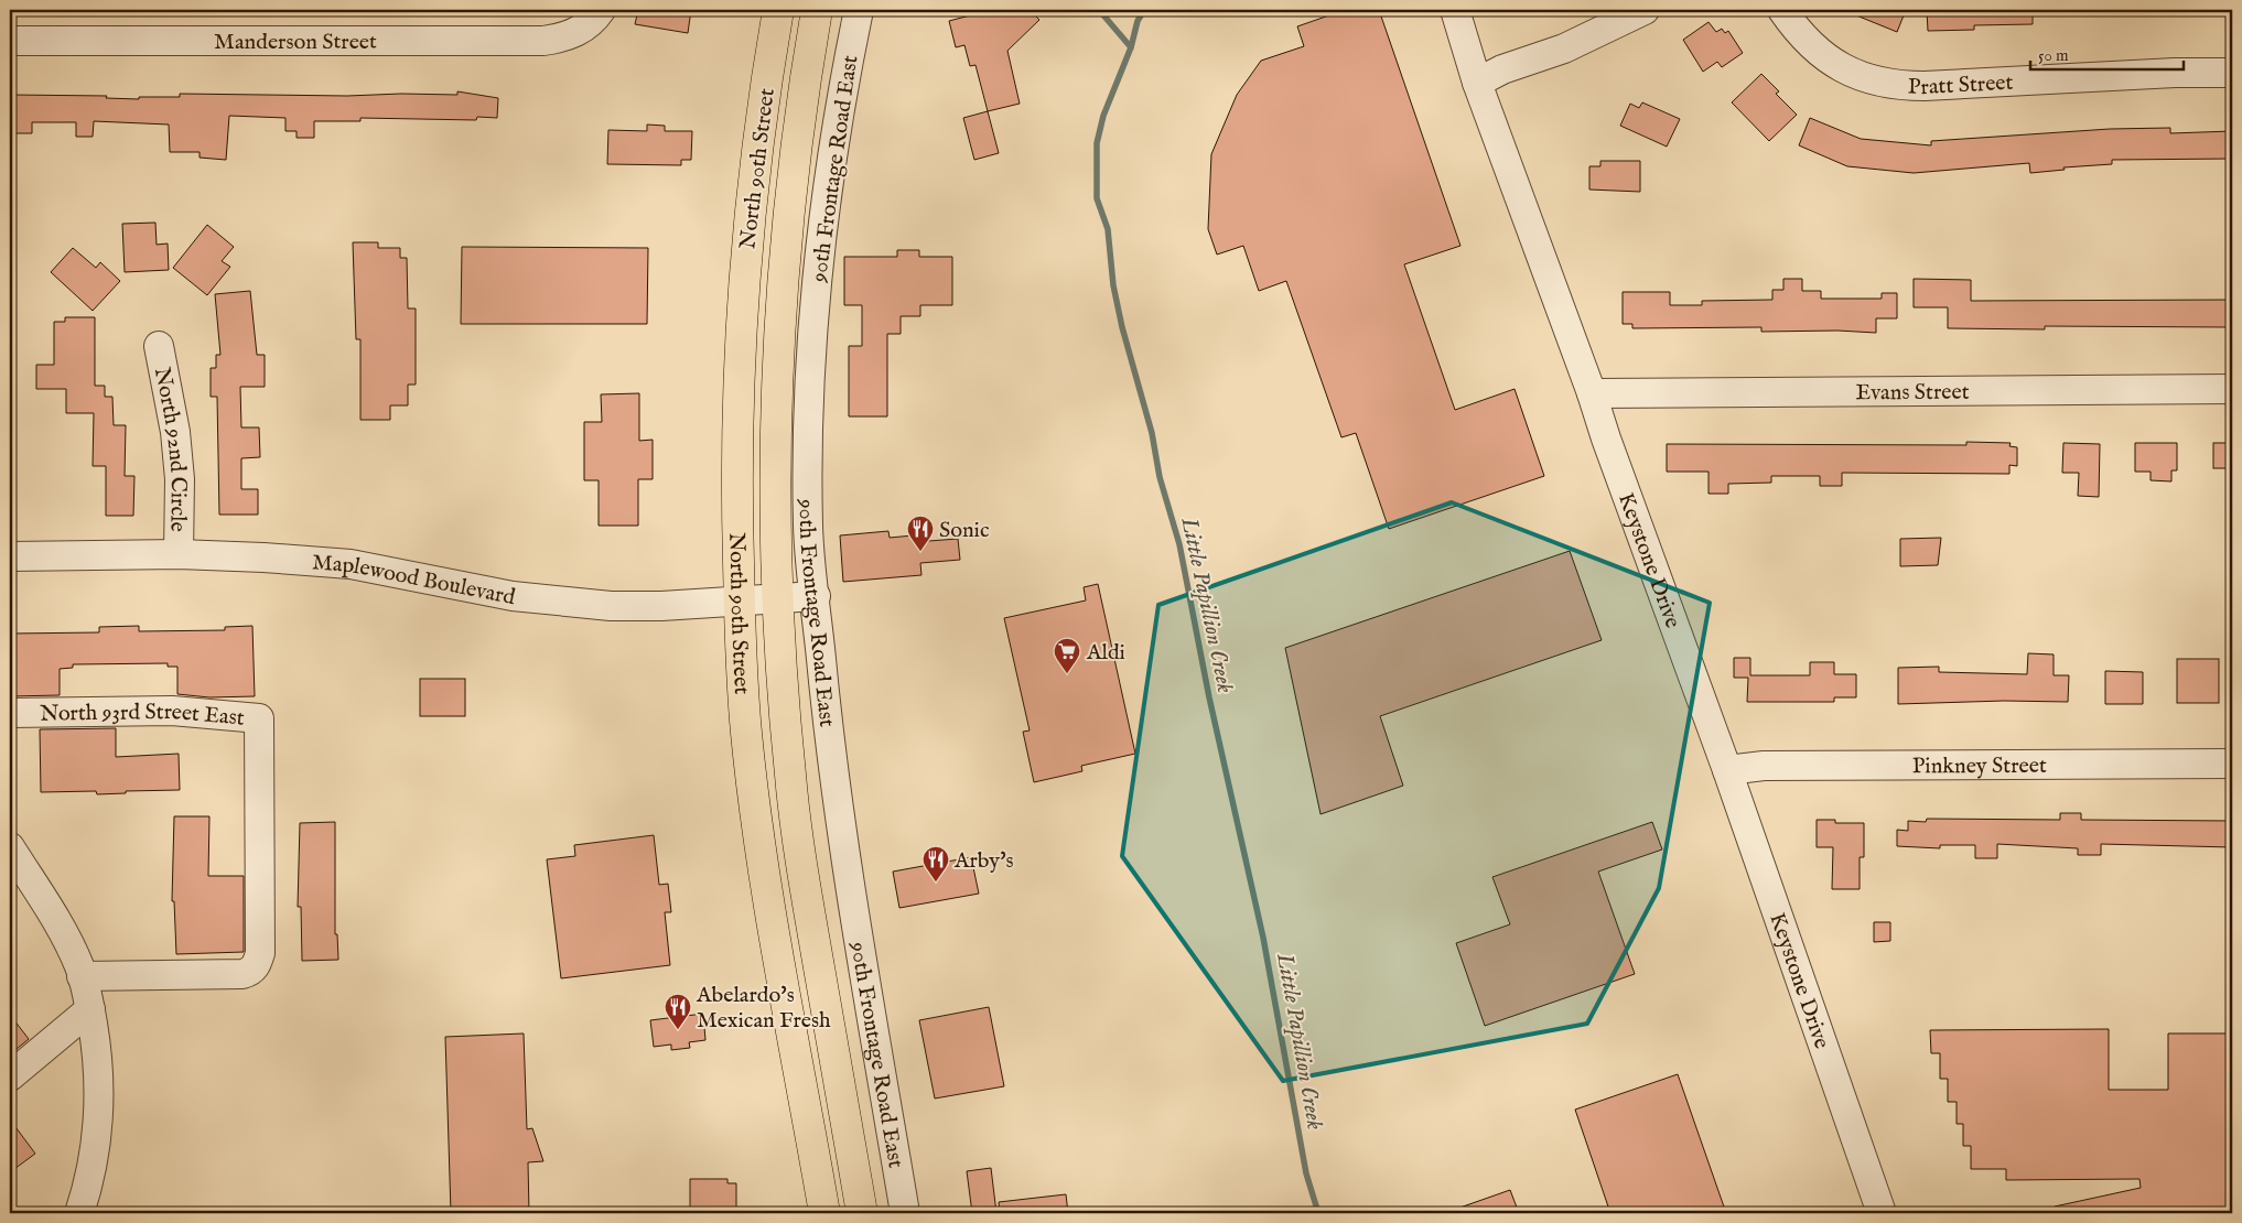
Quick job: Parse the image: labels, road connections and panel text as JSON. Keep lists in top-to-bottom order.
{
  "streets": {
    "main road": ["North 90th Street"],
    "street": [
      "Manderson Street",
      "Pratt Street",
      "90th Frontage Road East",
      "Evans Street",
      "North 92nd Circle",
      "Keystone Drive",
      "Maplewood Boulevard",
      "North 93rd Street East",
      "Pinkney Street"
    ]
  },
  "crossings": [
    ["North 90th Street", "Maplewood Boulevard"],
    ["90th Frontage Road East", "Maplewood Boulevard"],
    ["Evans Street", "Keystone Drive"],
    ["North 92nd Circle", "Maplewood Boulevard"],
    ["Keystone Drive", "Pinkney Street"]
  ],
  "water": ["Little Papillion Creek"],
  "places": {
    "restaurant": ["Sonic", "Arby's", "Abelardo's Mexican Fresh"],
    "supermarket": ["Aldi"]
  },
  "scale_bar": "50 m"
}
